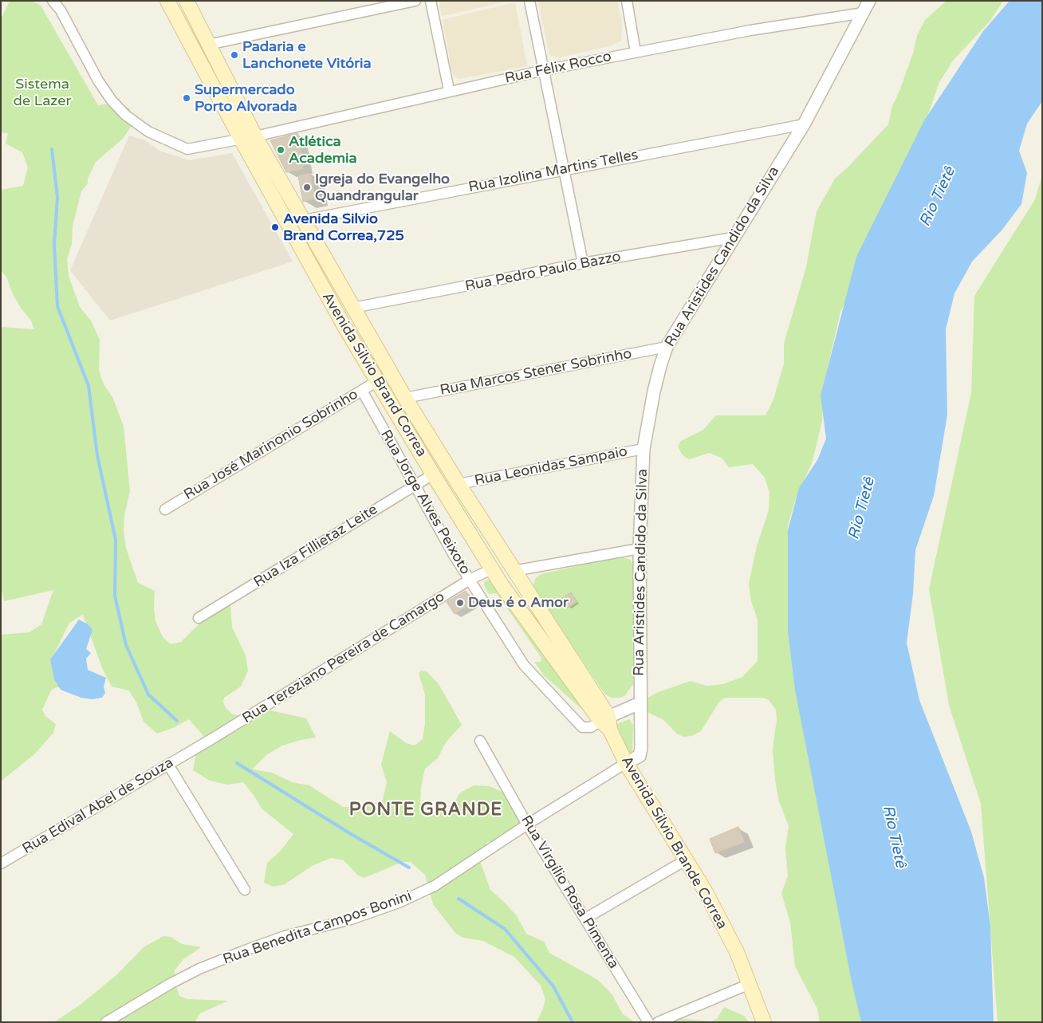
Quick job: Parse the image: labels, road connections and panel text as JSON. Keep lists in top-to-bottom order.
{
  "streets": {
    "main road": ["Avenida Silvio Brand Correa", "Avenida Silvio Brande Correa"],
    "street": [
      "Rua Félix Rocco",
      "Rua Izolina Martins Telles",
      "Rua Aristides Candido da Silva",
      "Rua Pedro Paulo Bazzo",
      "Rua Marcos Stener Sobrinho",
      "Rua José Marinonio Sobrinho",
      "Rua Leonidas Sampaio",
      "Rua Jorge Alves Peixoto",
      "Rua Iza Fillietaz Leite",
      "Rua Tereziano Pereira de Camargo",
      "Rua Edival Abel de Souza",
      "Rua Virgílio Rosa Pimenta",
      "Rua Benedita Campos Bonini"
    ]
  },
  "crossings": [
    ["Rua Félix Rocco", "Rua Aristides Candido da Silva"],
    ["Rua Félix Rocco", "Avenida Silvio Brand Correa"],
    ["Rua Izolina Martins Telles", "Rua Aristides Candido da Silva"],
    ["Rua Izolina Martins Telles", "Avenida Silvio Brand Correa"],
    ["Rua Aristides Candido da Silva", "Rua Pedro Paulo Bazzo"],
    ["Rua Aristides Candido da Silva", "Rua Marcos Stener Sobrinho"],
    ["Rua Aristides Candido da Silva", "Rua Leonidas Sampaio"],
    ["Rua Aristides Candido da Silva", "Avenida Silvio Brande Correa"],
    ["Rua Aristides Candido da Silva", "Rua Benedita Campos Bonini"],
    ["Rua Pedro Paulo Bazzo", "Avenida Silvio Brand Correa"],
    ["Rua Marcos Stener Sobrinho", "Avenida Silvio Brand Correa"],
    ["Avenida Silvio Brand Correa", "Rua José Marinonio Sobrinho"],
    ["Avenida Silvio Brand Correa", "Rua Leonidas Sampaio"],
    ["Avenida Silvio Brand Correa", "Rua Jorge Alves Peixoto"],
    ["Avenida Silvio Brand Correa", "Rua Iza Fillietaz Leite"],
    ["Avenida Silvio Brand Correa", "Rua Tereziano Pereira de Camargo"],
    ["Avenida Silvio Brand Correa", "Avenida Silvio Brande Correa"],
    ["Rua José Marinonio Sobrinho", "Rua Jorge Alves Peixoto"],
    ["Rua Jorge Alves Peixoto", "Rua Iza Fillietaz Leite"],
    ["Rua Jorge Alves Peixoto", "Rua Tereziano Pereira de Camargo"],
    ["Rua Jorge Alves Peixoto", "Avenida Silvio Brande Correa"],
    ["Rua Tereziano Pereira de Camargo", "Rua Edival Abel de Souza"],
    ["Avenida Silvio Brande Correa", "Rua Benedita Campos Bonini"],
    ["Rua Virgílio Rosa Pimenta", "Rua Benedita Campos Bonini"]
  ],
  "districts": ["PONTE GRANDE"],
  "water": ["Rio Tietê"],
  "parks": ["Sistema de Lazer"],
  "places": [
    "Padaria e Lanchonete Vitória",
    "Supermercado Porto Alvorada",
    "Atlética Academia",
    "Igreja do Evangelho Quandrangular",
    "Avenida Silvio Brand Correa,725",
    "Deus é o Amor"
  ]
}
